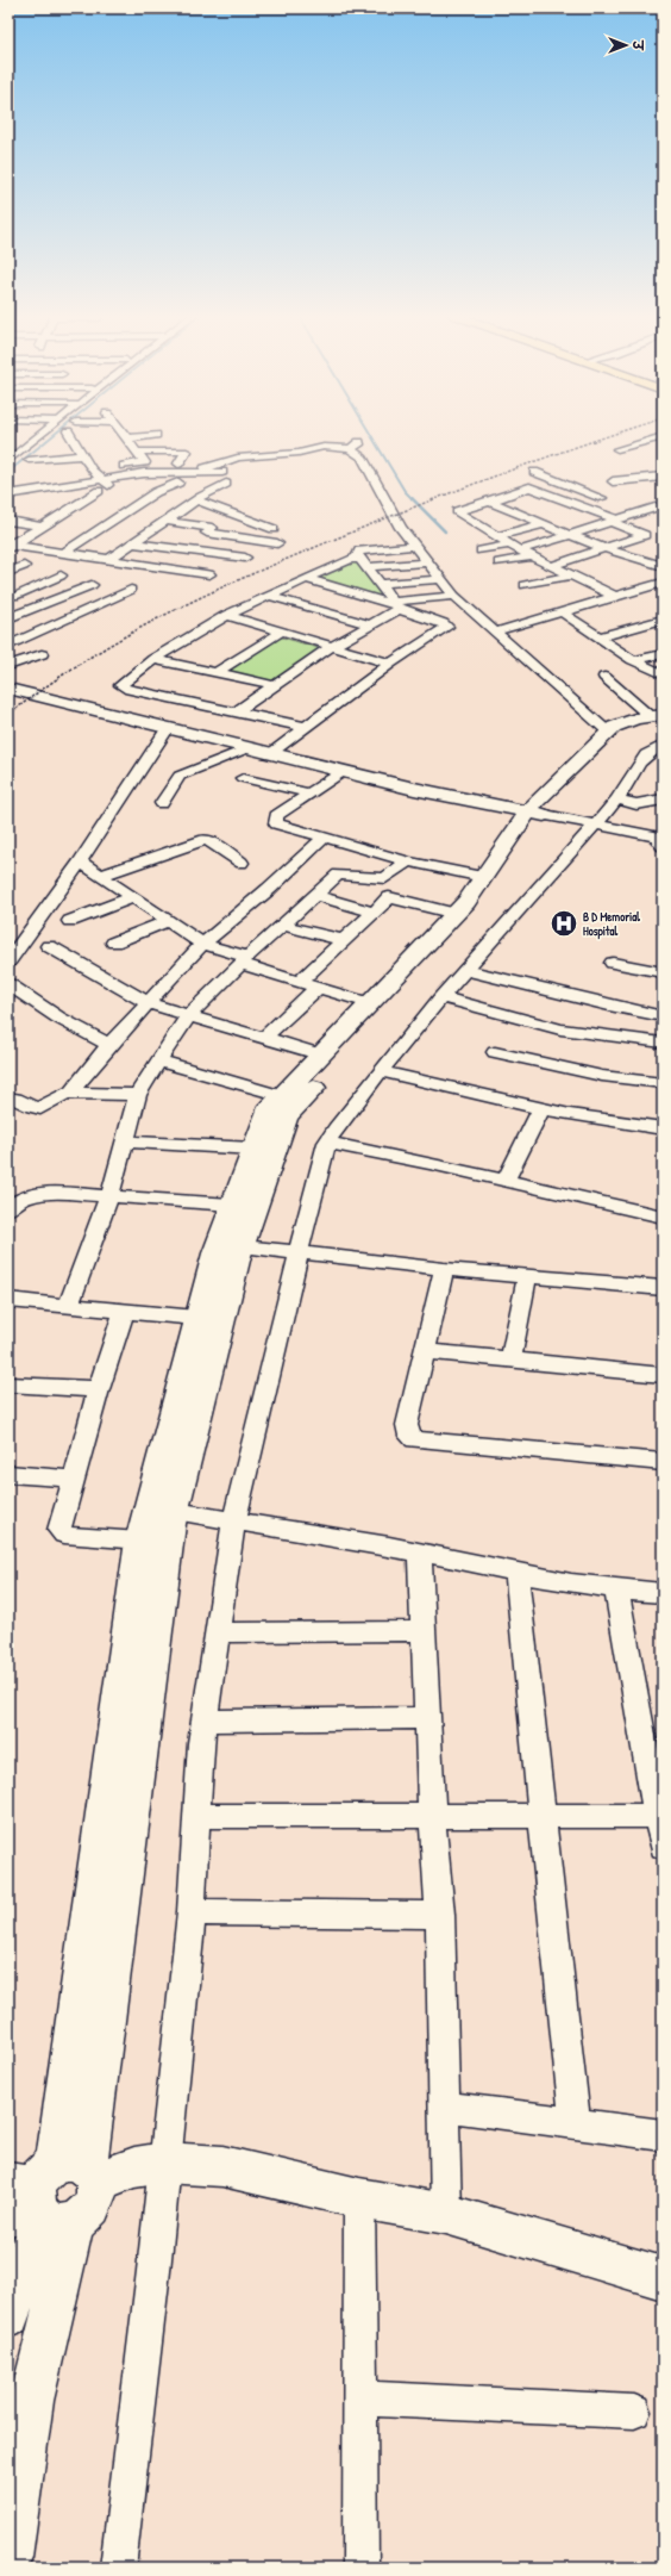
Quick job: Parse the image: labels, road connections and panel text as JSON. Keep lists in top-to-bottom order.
{
  "places": {
    "hospital": ["B D Memorial Hospital"]
  },
  "north": "right"
}
